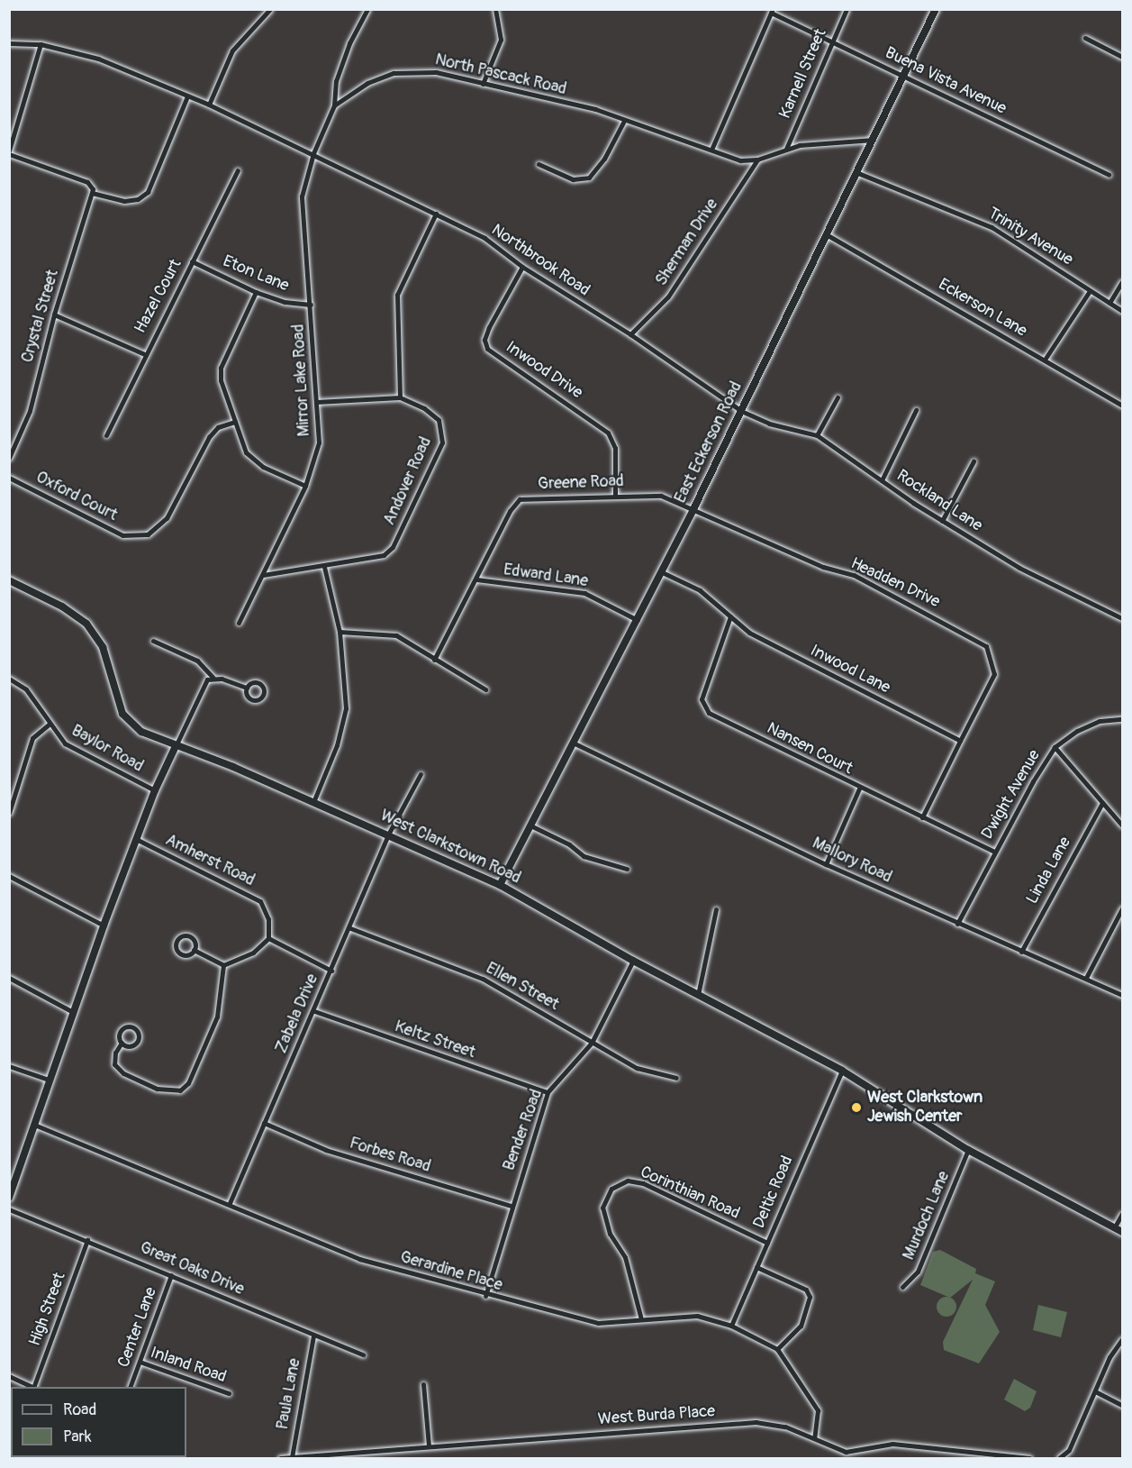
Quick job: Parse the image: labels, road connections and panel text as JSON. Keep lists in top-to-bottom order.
{
  "streets": {
    "street": [
      "Karnell Street",
      "North Pascack Road",
      "Buena Vista Avenue",
      "Trinity Avenue",
      "Sherman Drive",
      "Northbrook Road",
      "Eton Lane",
      "Hazel Court",
      "Eckerson Lane",
      "Crystal Street",
      "Inwood Drive",
      "Mirror Lake Road",
      "East Eckerson Road",
      "Andover Road",
      "Greene Road",
      "Oxford Court",
      "Rockland Lane",
      "Edward Lane",
      "Headden Drive",
      "Inwood Lane",
      "Baylor Road",
      "Nansen Court",
      "Dwight Avenue",
      "West Clarkstown Road",
      "Amherst Road",
      "Mallory Road",
      "Linda Lane",
      "Ellen Street",
      "Zabela Drive",
      "Keltz Street",
      "Bender Road",
      "Forbes Road",
      "Deltic Road",
      "Corinthian Road",
      "Murdoch Lane",
      "Great Oaks Drive",
      "Gerardine Place",
      "High Street",
      "Center Lane",
      "Inland Road",
      "Paula Lane",
      "West Burda Place"
    ]
  },
  "crossings": [
    ["Karnell Street", "North Pascack Road"],
    ["Karnell Street", "Buena Vista Avenue"],
    ["North Pascack Road", "Sherman Drive"],
    ["North Pascack Road", "East Eckerson Road"],
    ["Buena Vista Avenue", "East Eckerson Road"],
    ["Trinity Avenue", "East Eckerson Road"],
    ["Sherman Drive", "Northbrook Road"],
    ["Northbrook Road", "Inwood Drive"],
    ["Northbrook Road", "Mirror Lake Road"],
    ["Northbrook Road", "East Eckerson Road"],
    ["Northbrook Road", "Rockland Lane"],
    ["Eton Lane", "Hazel Court"],
    ["Eton Lane", "Mirror Lake Road"],
    ["Eckerson Lane", "East Eckerson Road"],
    ["Inwood Drive", "Greene Road"],
    ["Mirror Lake Road", "Andover Road"],
    ["East Eckerson Road", "Greene Road"],
    ["East Eckerson Road", "Rockland Lane"],
    ["East Eckerson Road", "Edward Lane"],
    ["East Eckerson Road", "Headden Drive"],
    ["East Eckerson Road", "Inwood Lane"],
    ["East Eckerson Road", "West Clarkstown Road"],
    ["East Eckerson Road", "Mallory Road"],
    ["Greene Road", "Edward Lane"],
    ["Greene Road", "Headden Drive"],
    ["Headden Drive", "Inwood Lane"],
    ["Inwood Lane", "Nansen Court"],
    ["Nansen Court", "Dwight Avenue"],
    ["Dwight Avenue", "Mallory Road"],
    ["West Clarkstown Road", "Zabela Drive"],
    ["West Clarkstown Road", "Bender Road"],
    ["West Clarkstown Road", "Deltic Road"],
    ["West Clarkstown Road", "Murdoch Lane"],
    ["Mallory Road", "Linda Lane"],
    ["Ellen Street", "Zabela Drive"],
    ["Ellen Street", "Bender Road"],
    ["Zabela Drive", "Keltz Street"],
    ["Zabela Drive", "Forbes Road"],
    ["Zabela Drive", "Gerardine Place"],
    ["Keltz Street", "Bender Road"],
    ["Bender Road", "Forbes Road"],
    ["Bender Road", "Gerardine Place"],
    ["Deltic Road", "Corinthian Road"],
    ["Deltic Road", "Gerardine Place"],
    ["Corinthian Road", "Gerardine Place"],
    ["Great Oaks Drive", "High Street"],
    ["Great Oaks Drive", "Center Lane"],
    ["Great Oaks Drive", "Paula Lane"],
    ["Gerardine Place", "West Burda Place"],
    ["Center Lane", "Inland Road"],
    ["Paula Lane", "West Burda Place"]
  ],
  "places": ["West Clarkstown Jewish Center"],
  "legend": ["Road", "Park"]
}
